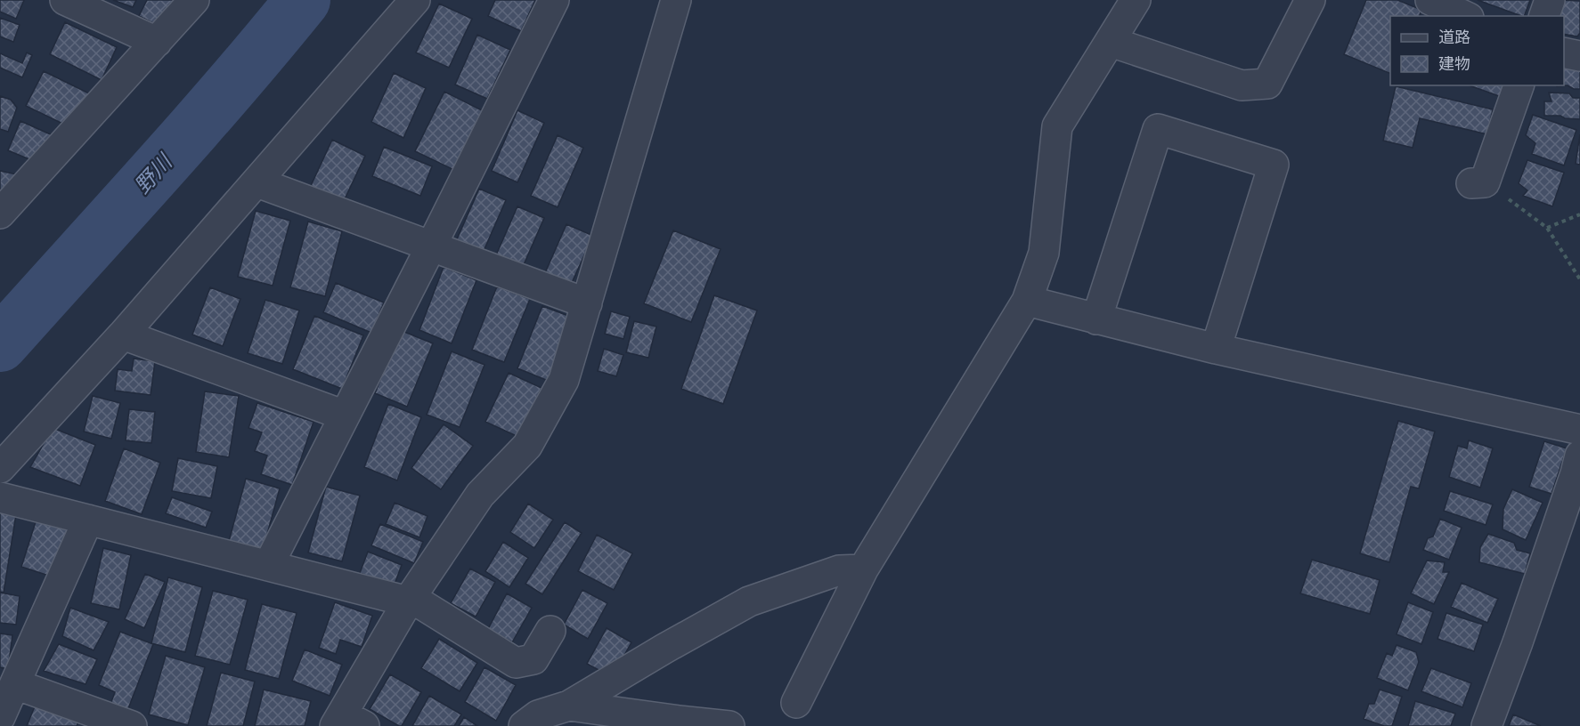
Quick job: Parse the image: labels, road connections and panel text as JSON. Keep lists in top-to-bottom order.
{
  "water": ["野川"],
  "legend": ["道路", "建物"]
}
